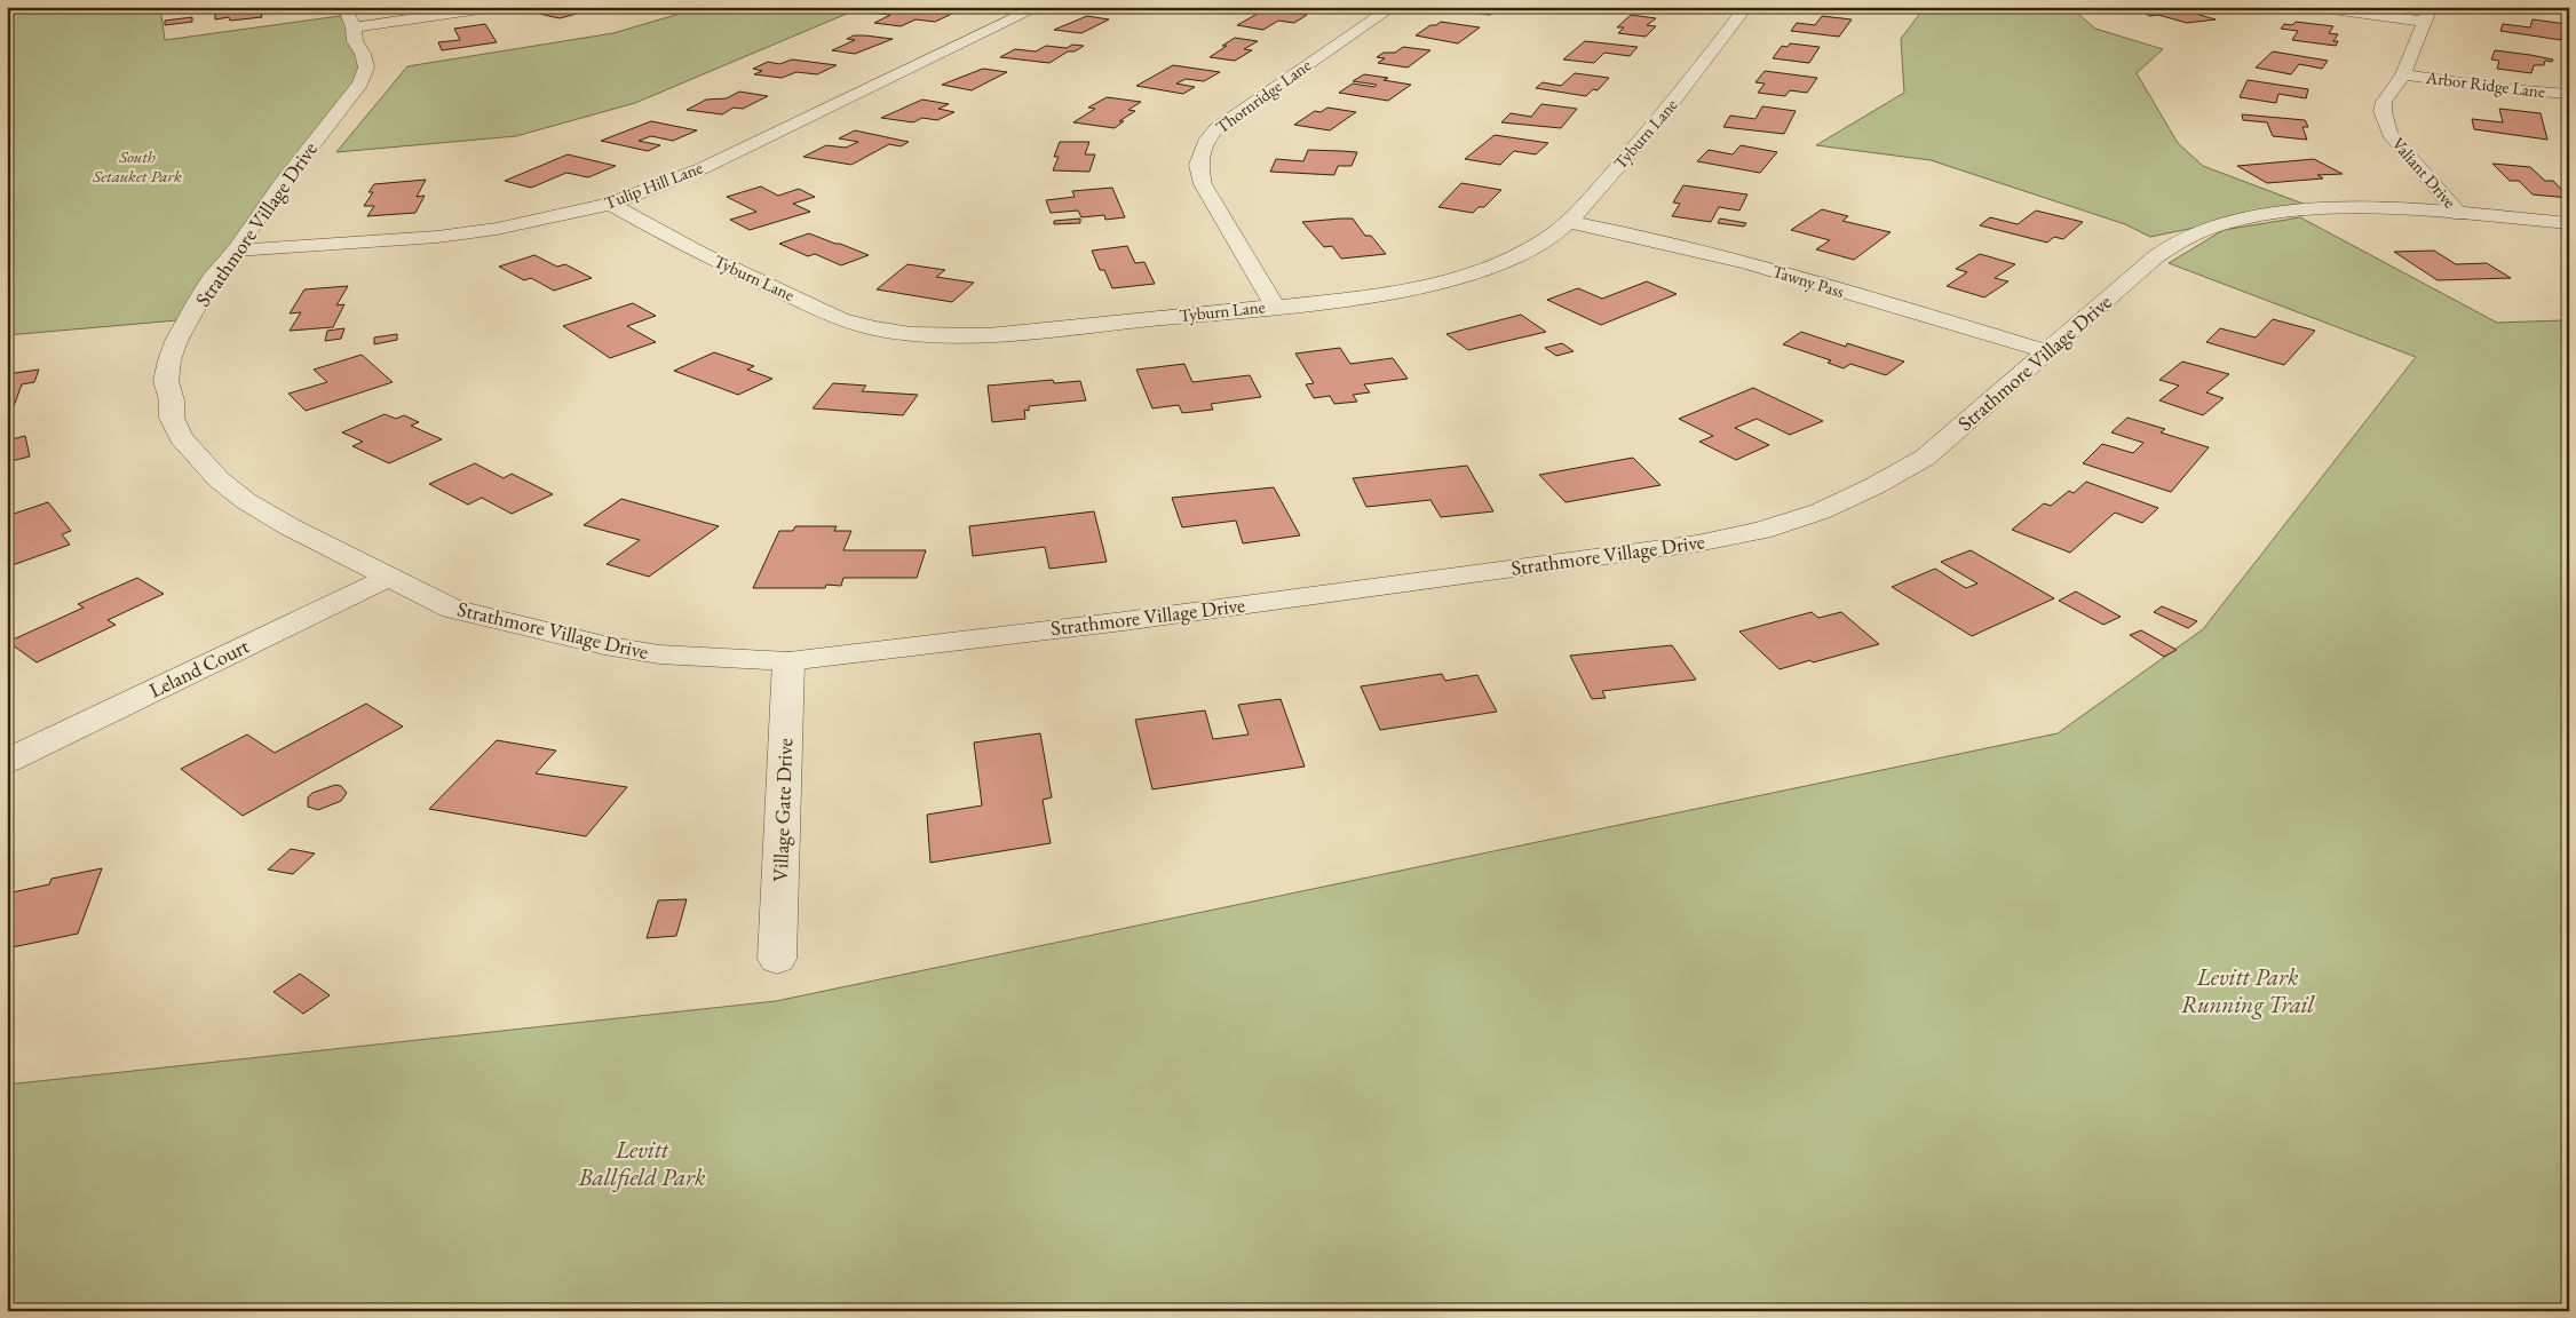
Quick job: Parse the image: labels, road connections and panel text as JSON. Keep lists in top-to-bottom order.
{
  "streets": {
    "street": [
      "Arbor Ridge Lane",
      "Thornridge Lane",
      "Tyburn Lane",
      "Valiant Drive",
      "Tulip Hill Lane",
      "Strathmore Village Drive",
      "Tawny Pass",
      "Leland Court",
      "Village Gate Drive"
    ]
  },
  "crossings": [
    ["Arbor Ridge Lane", "Valiant Drive"],
    ["Thornridge Lane", "Tyburn Lane"],
    ["Tyburn Lane", "Tulip Hill Lane"],
    ["Tyburn Lane", "Tawny Pass"],
    ["Valiant Drive", "Strathmore Village Drive"],
    ["Tulip Hill Lane", "Strathmore Village Drive"],
    ["Strathmore Village Drive", "Tawny Pass"],
    ["Strathmore Village Drive", "Leland Court"],
    ["Strathmore Village Drive", "Village Gate Drive"]
  ],
  "parks": ["South Setauket Park", "Levitt Park Running Trail", "Levitt Ballfield Park"]
}
